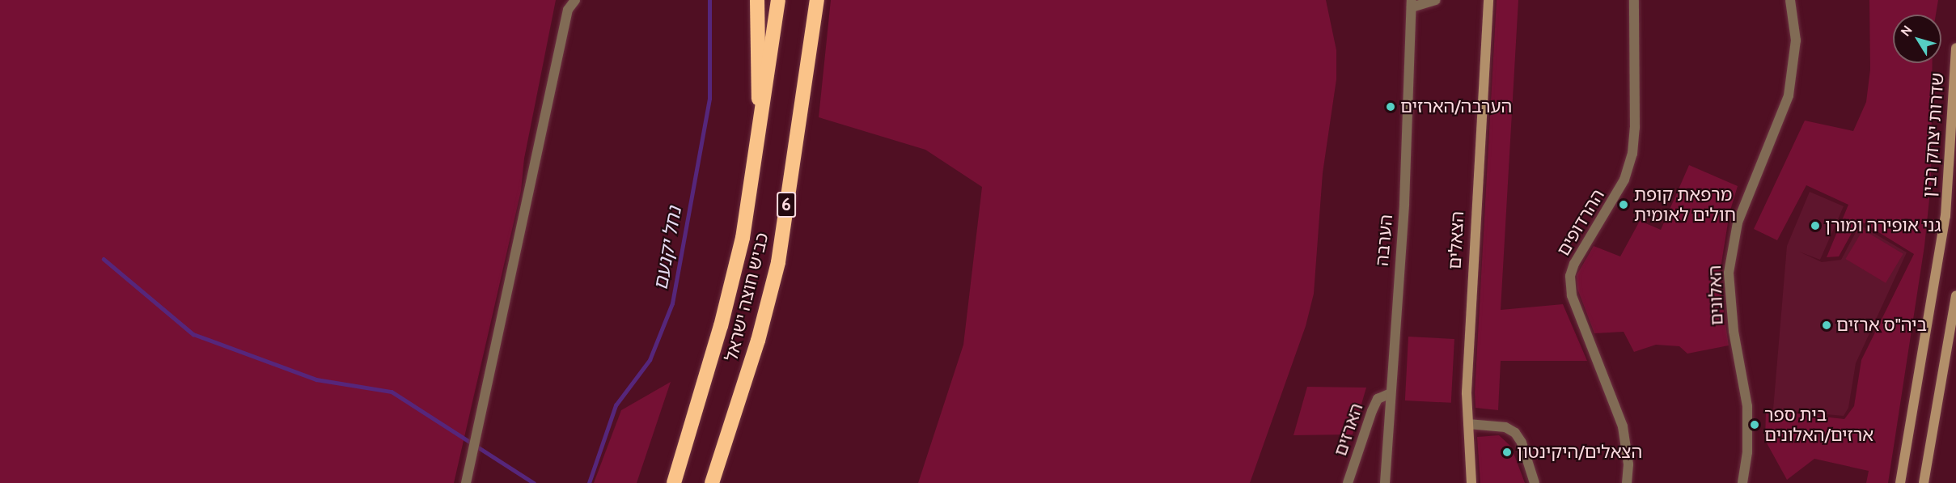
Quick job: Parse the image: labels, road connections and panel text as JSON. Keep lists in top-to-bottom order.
{
  "streets": {
    "highway": ["6", "כביש חוצה ישראל"],
    "main road": ["שדרות יצחק רבין", "הצאלים"],
    "street": [
      "ההרדופים",
      "הערבה",
      "האלונים",
      "הארזים"
    ]
  },
  "crossings": [
    ["הערבה", "הארזים"]
  ],
  "water": ["נחל יקנעם"],
  "places": [
    "הערבה/הארזים",
    "מרפאת קופת חולים לאומית",
    "גני אופירה ומורן",
    "ביה\"ס ארזים",
    "בית ספר ארזים/האלונים",
    "הצאלים/היקינטון"
  ],
  "north": "top left"
}
